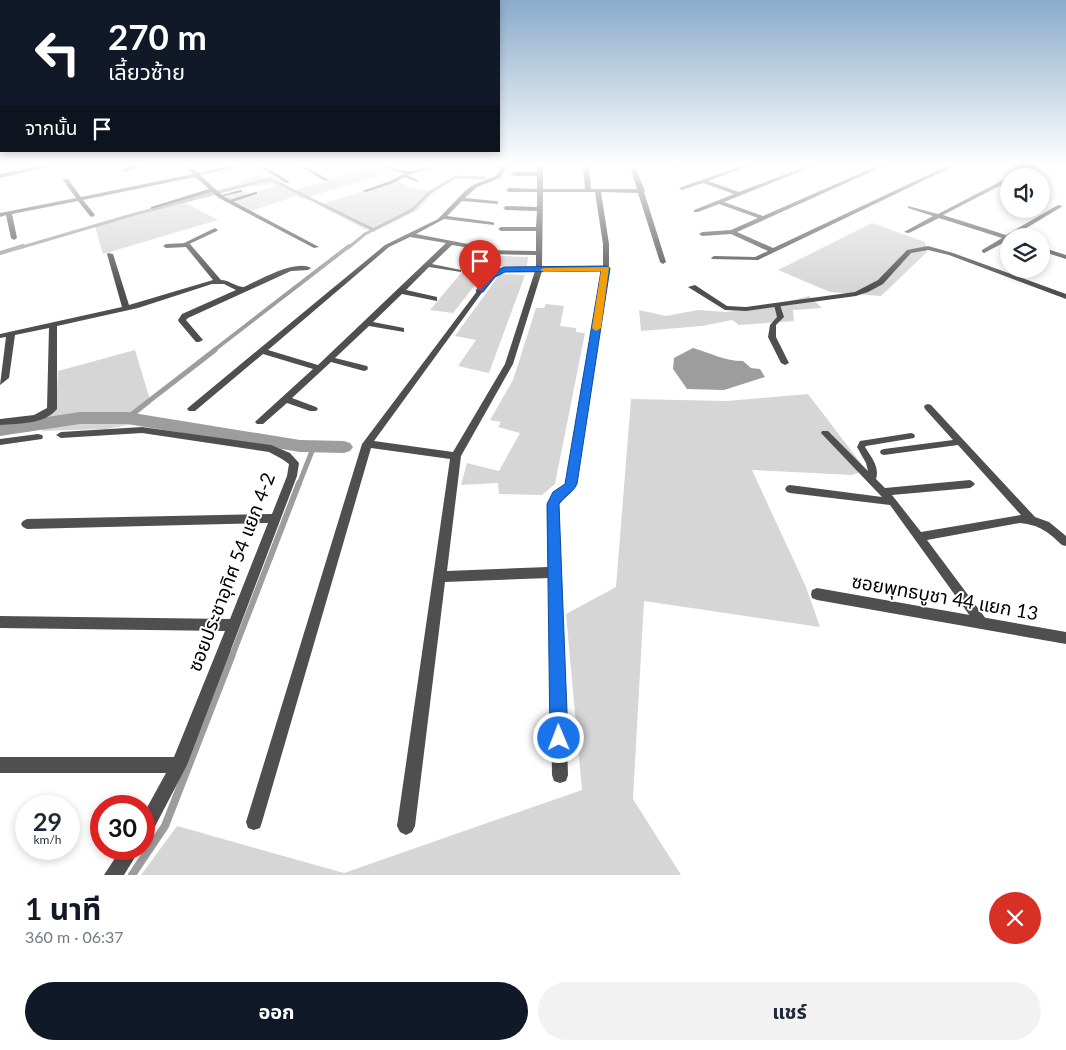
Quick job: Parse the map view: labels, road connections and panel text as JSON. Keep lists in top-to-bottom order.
{
  "streets": {
    "street": ["ซอยประชาอุทิศ 54 แยก 4-2", "ซอยพุทธบูชา 44 แยก 13"]
  },
  "page": {
    "turn": ["270 m", "เลี้ยวซ้าย"],
    "then": "จากนั้น",
    "speed": "29 km/h",
    "limit": "30",
    "heading": ["1 นาที", "360 m · 06:37"],
    "buttons": ["ออก", "แชร์"]
  }
}
